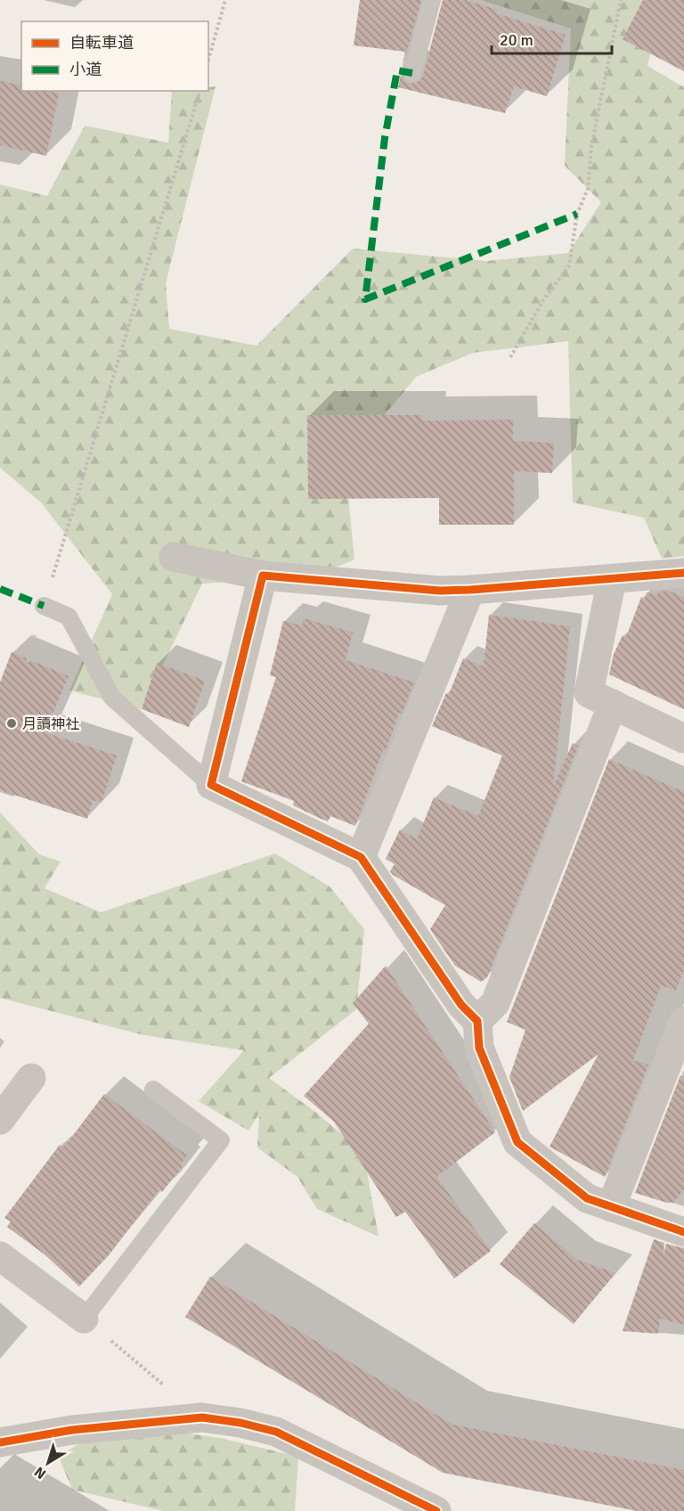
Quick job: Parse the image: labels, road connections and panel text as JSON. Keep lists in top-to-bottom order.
{
  "places": ["月讀神社"],
  "legend": ["自転車道", "小道"],
  "scale_bar": "20 m",
  "north": "bottom left"
}
